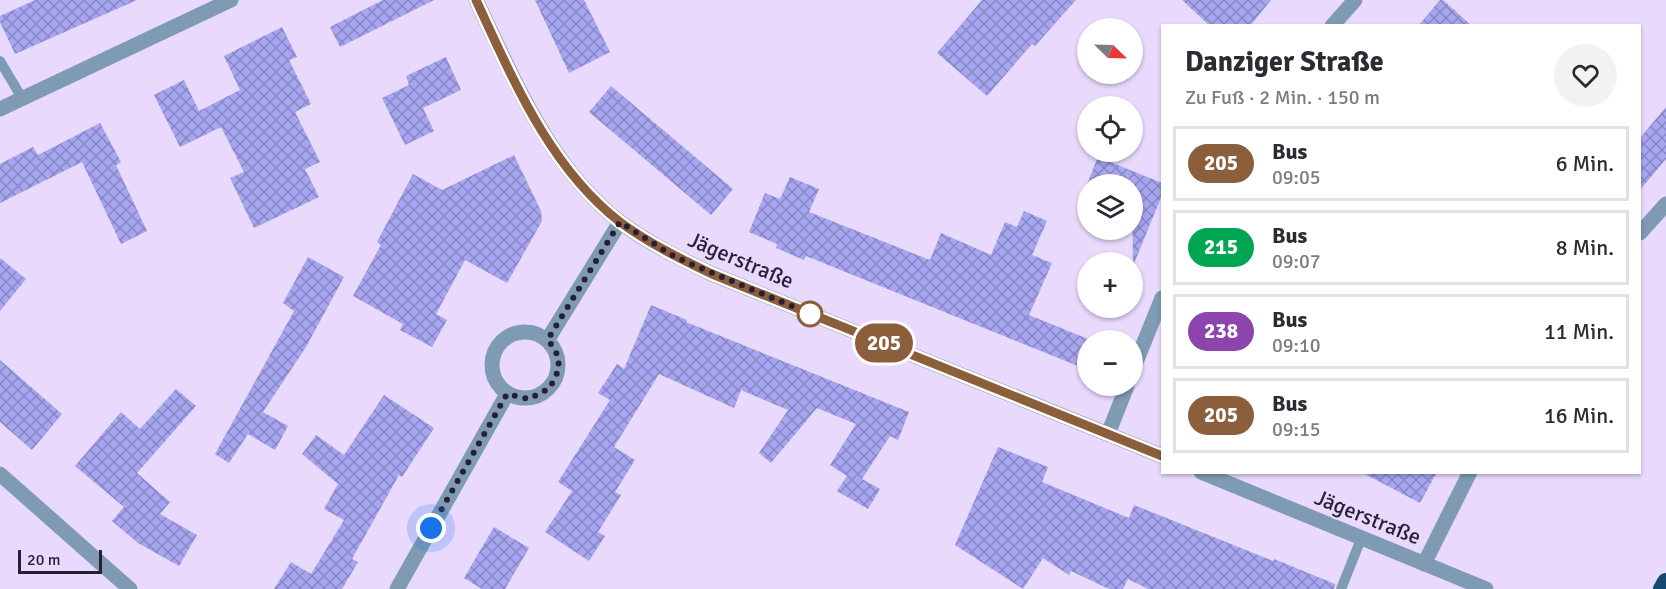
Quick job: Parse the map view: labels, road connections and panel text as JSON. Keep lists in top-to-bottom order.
{
  "streets": {
    "street": ["Jägerstraße"]
  },
  "lines": ["bus line 205"],
  "scale_bar": "20 m",
  "north": "bottom right",
  "page": {
    "on_map": "205",
    "map_buttons": ["+", "−"],
    "heading": ["Danziger Straße", "Zu Fuß · 2 Min. · 150 m"],
    "list": [
      {
        "mark": "205",
        "name": "Bus",
        "note": "09:05",
        "value": "6 Min."
      },
      {
        "mark": "215",
        "name": "Bus",
        "note": "09:07",
        "value": "8 Min."
      },
      {
        "mark": "238",
        "name": "Bus",
        "note": "09:10",
        "value": "11 Min."
      },
      {
        "mark": "205",
        "name": "Bus",
        "note": "09:15",
        "value": "16 Min."
      }
    ],
    "scale": "20 m"
  }
}
